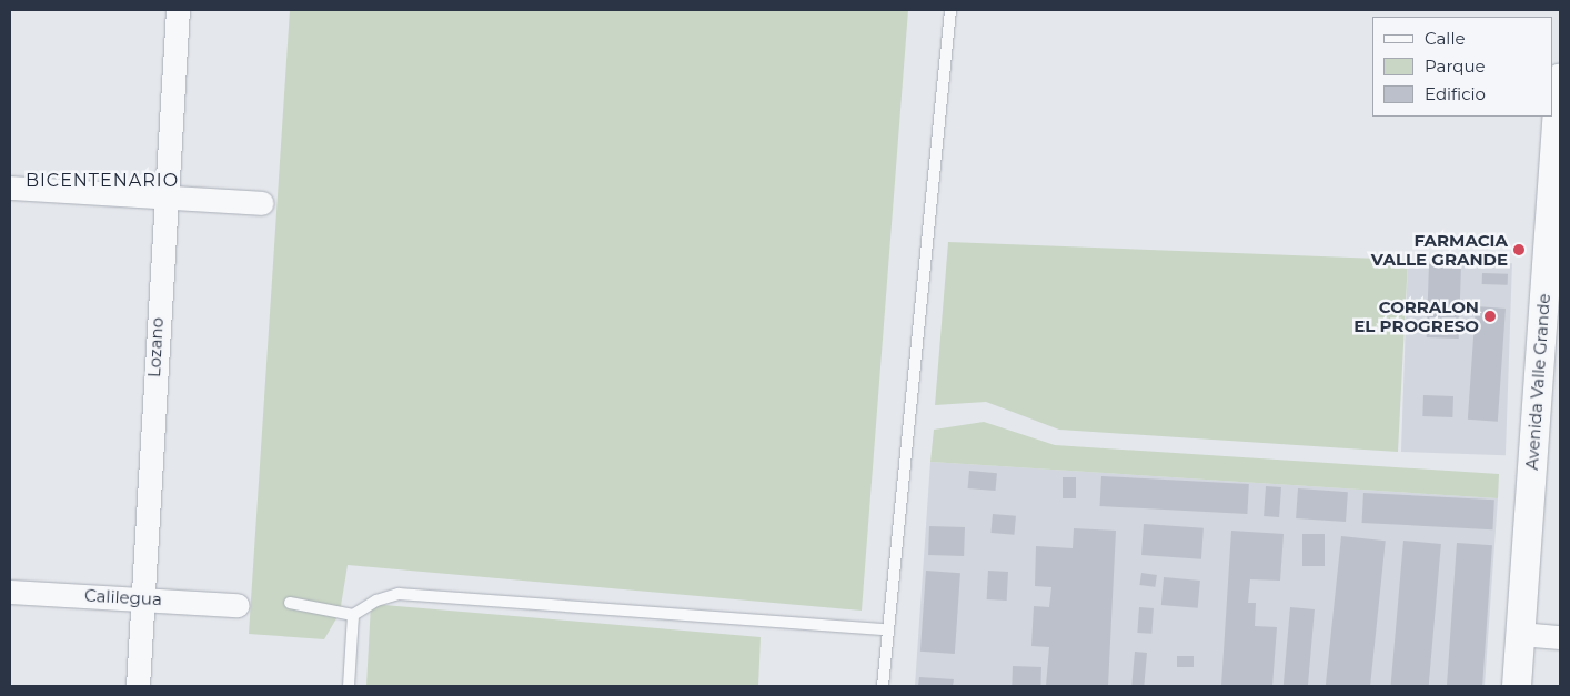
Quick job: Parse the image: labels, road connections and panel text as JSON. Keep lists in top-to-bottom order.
{
  "streets": {
    "street": ["Lozano", "Avenida Valle Grande", "Calilegua"]
  },
  "crossings": [
    ["Lozano", "Calilegua"]
  ],
  "districts": ["BICENTENARIO"],
  "places": ["FARMACIA VALLE GRANDE", "CORRALON EL PROGRESO"],
  "legend": ["Calle", "Parque", "Edificio"]
}
